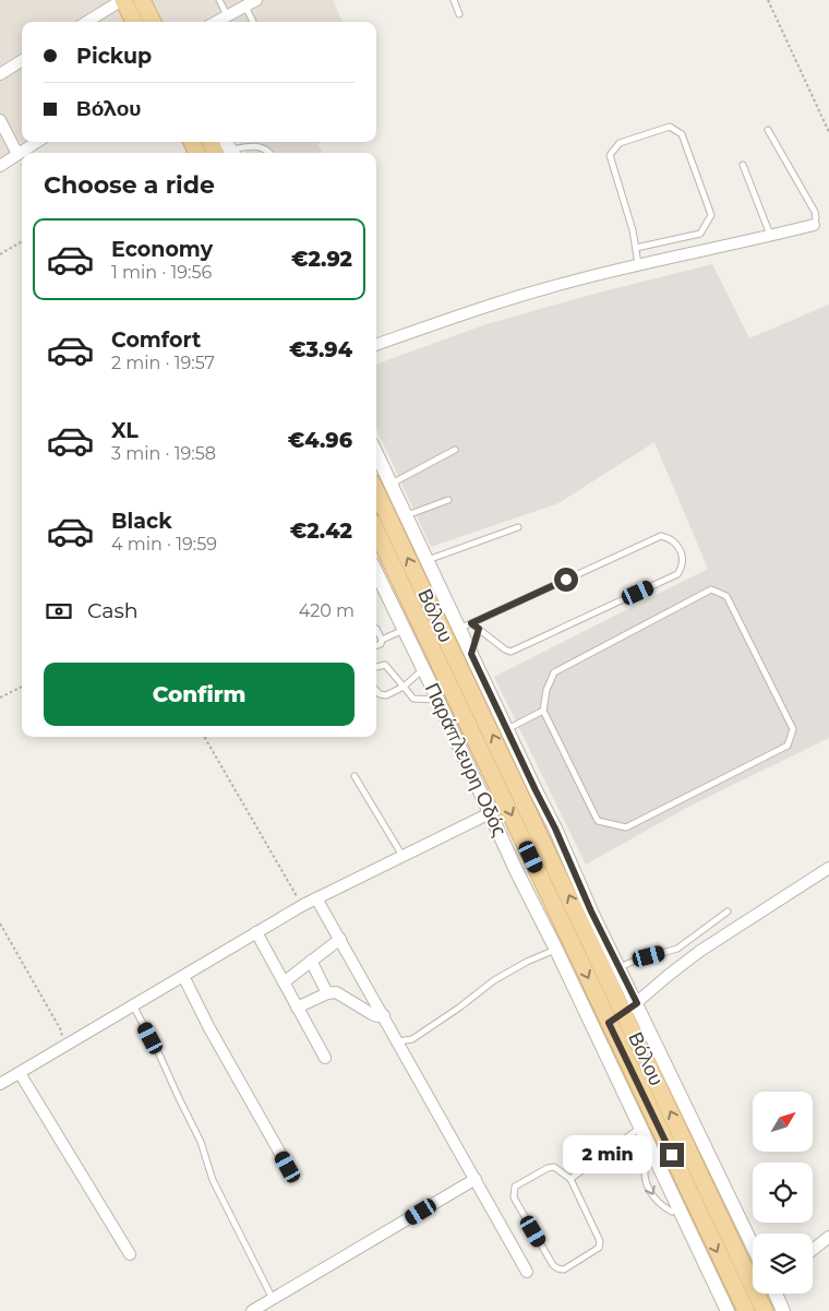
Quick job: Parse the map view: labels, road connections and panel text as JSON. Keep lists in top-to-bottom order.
{
  "streets": {
    "main road": ["Βόλου"],
    "street": ["Παράπλευρη Οδός"]
  },
  "crossings": [
    ["Βόλου", "Παράπλευρη Οδός"]
  ],
  "north": "top right",
  "page": {
    "banner": ["Pickup", "Βόλου"],
    "heading": "Choose a ride",
    "list": [
      {
        "name": "Economy",
        "note": "1 min · 19:56",
        "value": "€2.92"
      },
      {
        "name": "Comfort",
        "note": "2 min · 19:57",
        "value": "€3.94"
      },
      {
        "name": "XL",
        "note": "3 min · 19:58",
        "value": "€4.96"
      },
      {
        "name": "Black",
        "note": "4 min · 19:59",
        "value": "€2.42"
      }
    ],
    "pay": ["Cash", "420 m"],
    "buttons": "Confirm",
    "bubble": "2 min"
  }
}
